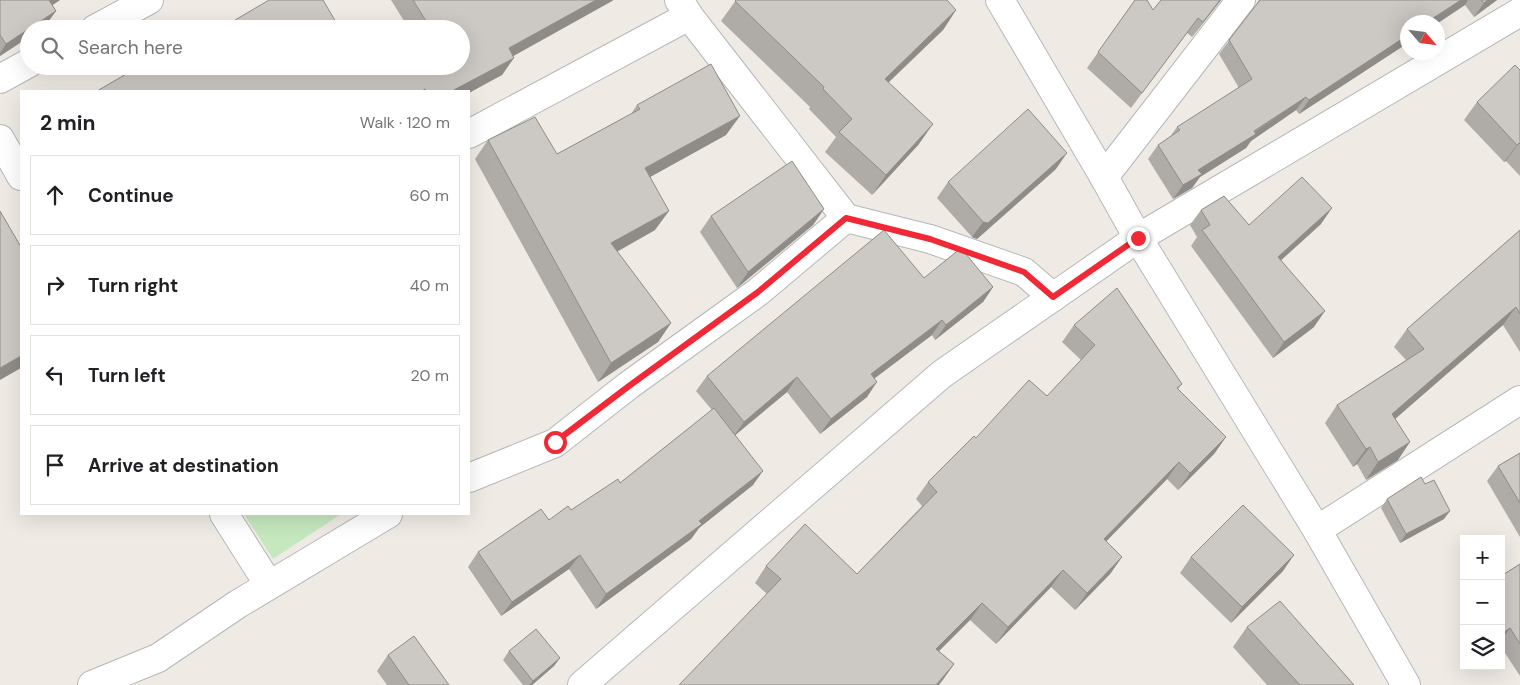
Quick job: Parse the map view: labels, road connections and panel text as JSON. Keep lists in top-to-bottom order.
{
  "north": "bottom right",
  "page": {
    "search": "Search here",
    "heading": ["2 min", "Walk · 120 m"],
    "list": [
      ["Continue", "60 m"],
      ["Turn right", "40 m"],
      ["Turn left", "20 m"],
      "Arrive at destination"
    ],
    "map_buttons": ["+", "−"]
  }
}
